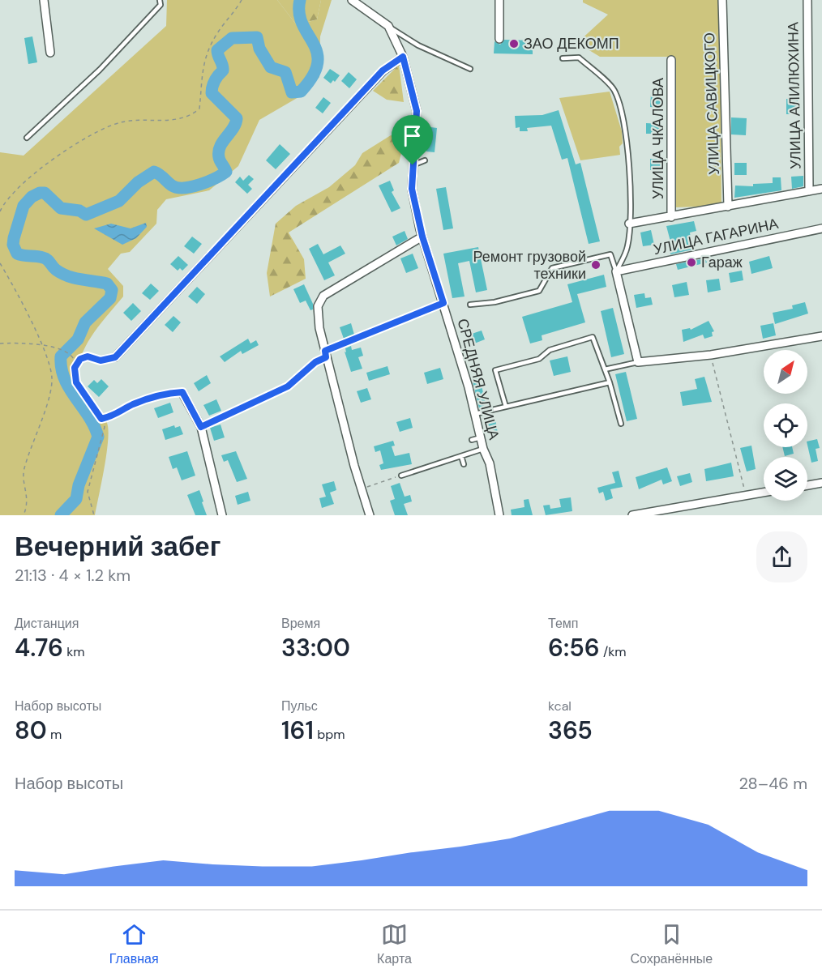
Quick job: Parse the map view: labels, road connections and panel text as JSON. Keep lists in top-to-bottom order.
{
  "streets": {
    "street": [
      "УЛИЦА АЛИЛЮХИНА",
      "УЛИЦА САВИЦКОГО",
      "УЛИЦА ЧКАЛОВА",
      "УЛИЦА ГАГАРИНА",
      "СРЕДНЯЯ УЛИЦА"
    ]
  },
  "places": ["ЗАО ДЕКОМП", "Гараж", "Ремонт грузовой техники"],
  "north": "top right",
  "page": {
    "heading": ["Вечерний забег", "21:13 · 4 × 1.2 km"],
    "stats": [
      ["Дистанция", "4.76 km"],
      ["Время", "33:00"],
      ["Темп", "6:56 /km"],
      ["Набор высоты", "80 m"],
      ["Пульс", "161 bpm"],
      ["kcal", "365"]
    ],
    "chart": ["Набор высоты", "28–46 m"],
    "tabs": ["Главная", "Карта", "Сохранённые"]
  }
}
